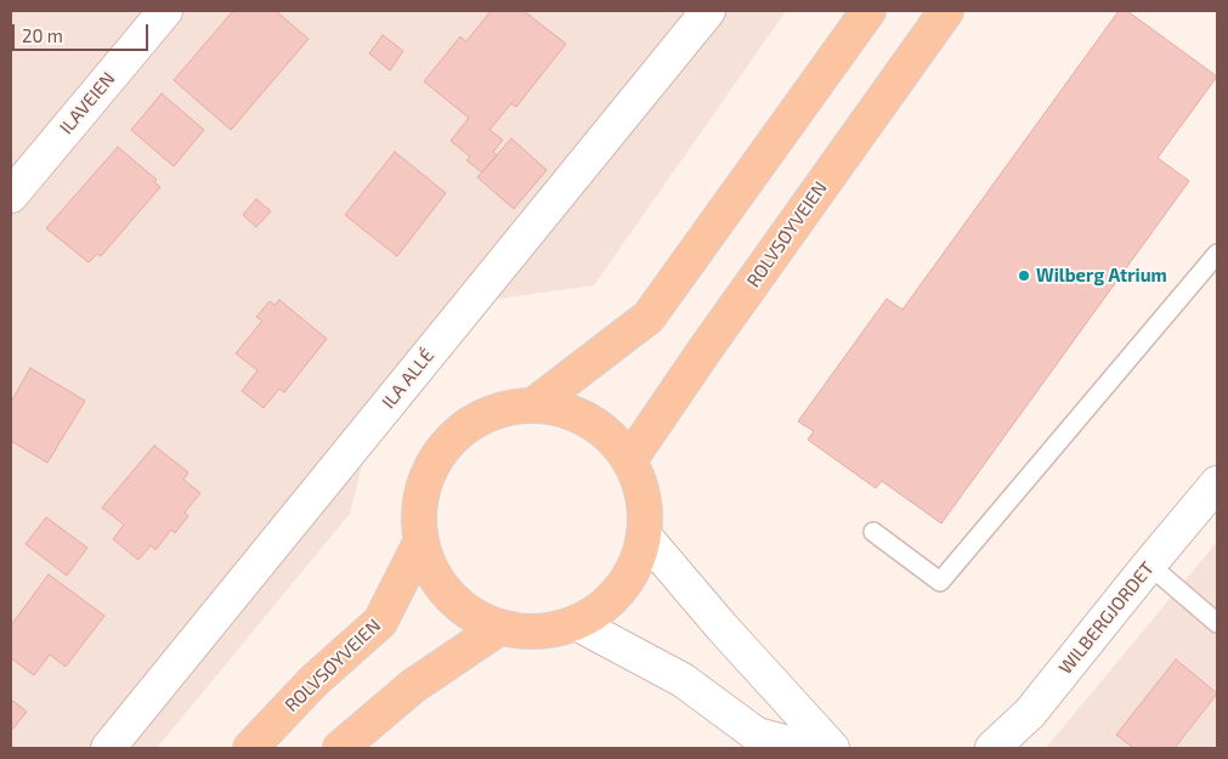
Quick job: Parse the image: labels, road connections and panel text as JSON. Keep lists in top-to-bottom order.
{
  "streets": {
    "main road": ["ROLVSØYVEIEN"],
    "street": ["ILAVEIEN", "ILA ALLÉ", "WILBERGJORDET"]
  },
  "places": ["Wilberg Atrium"],
  "scale_bar": "20 m"
}
